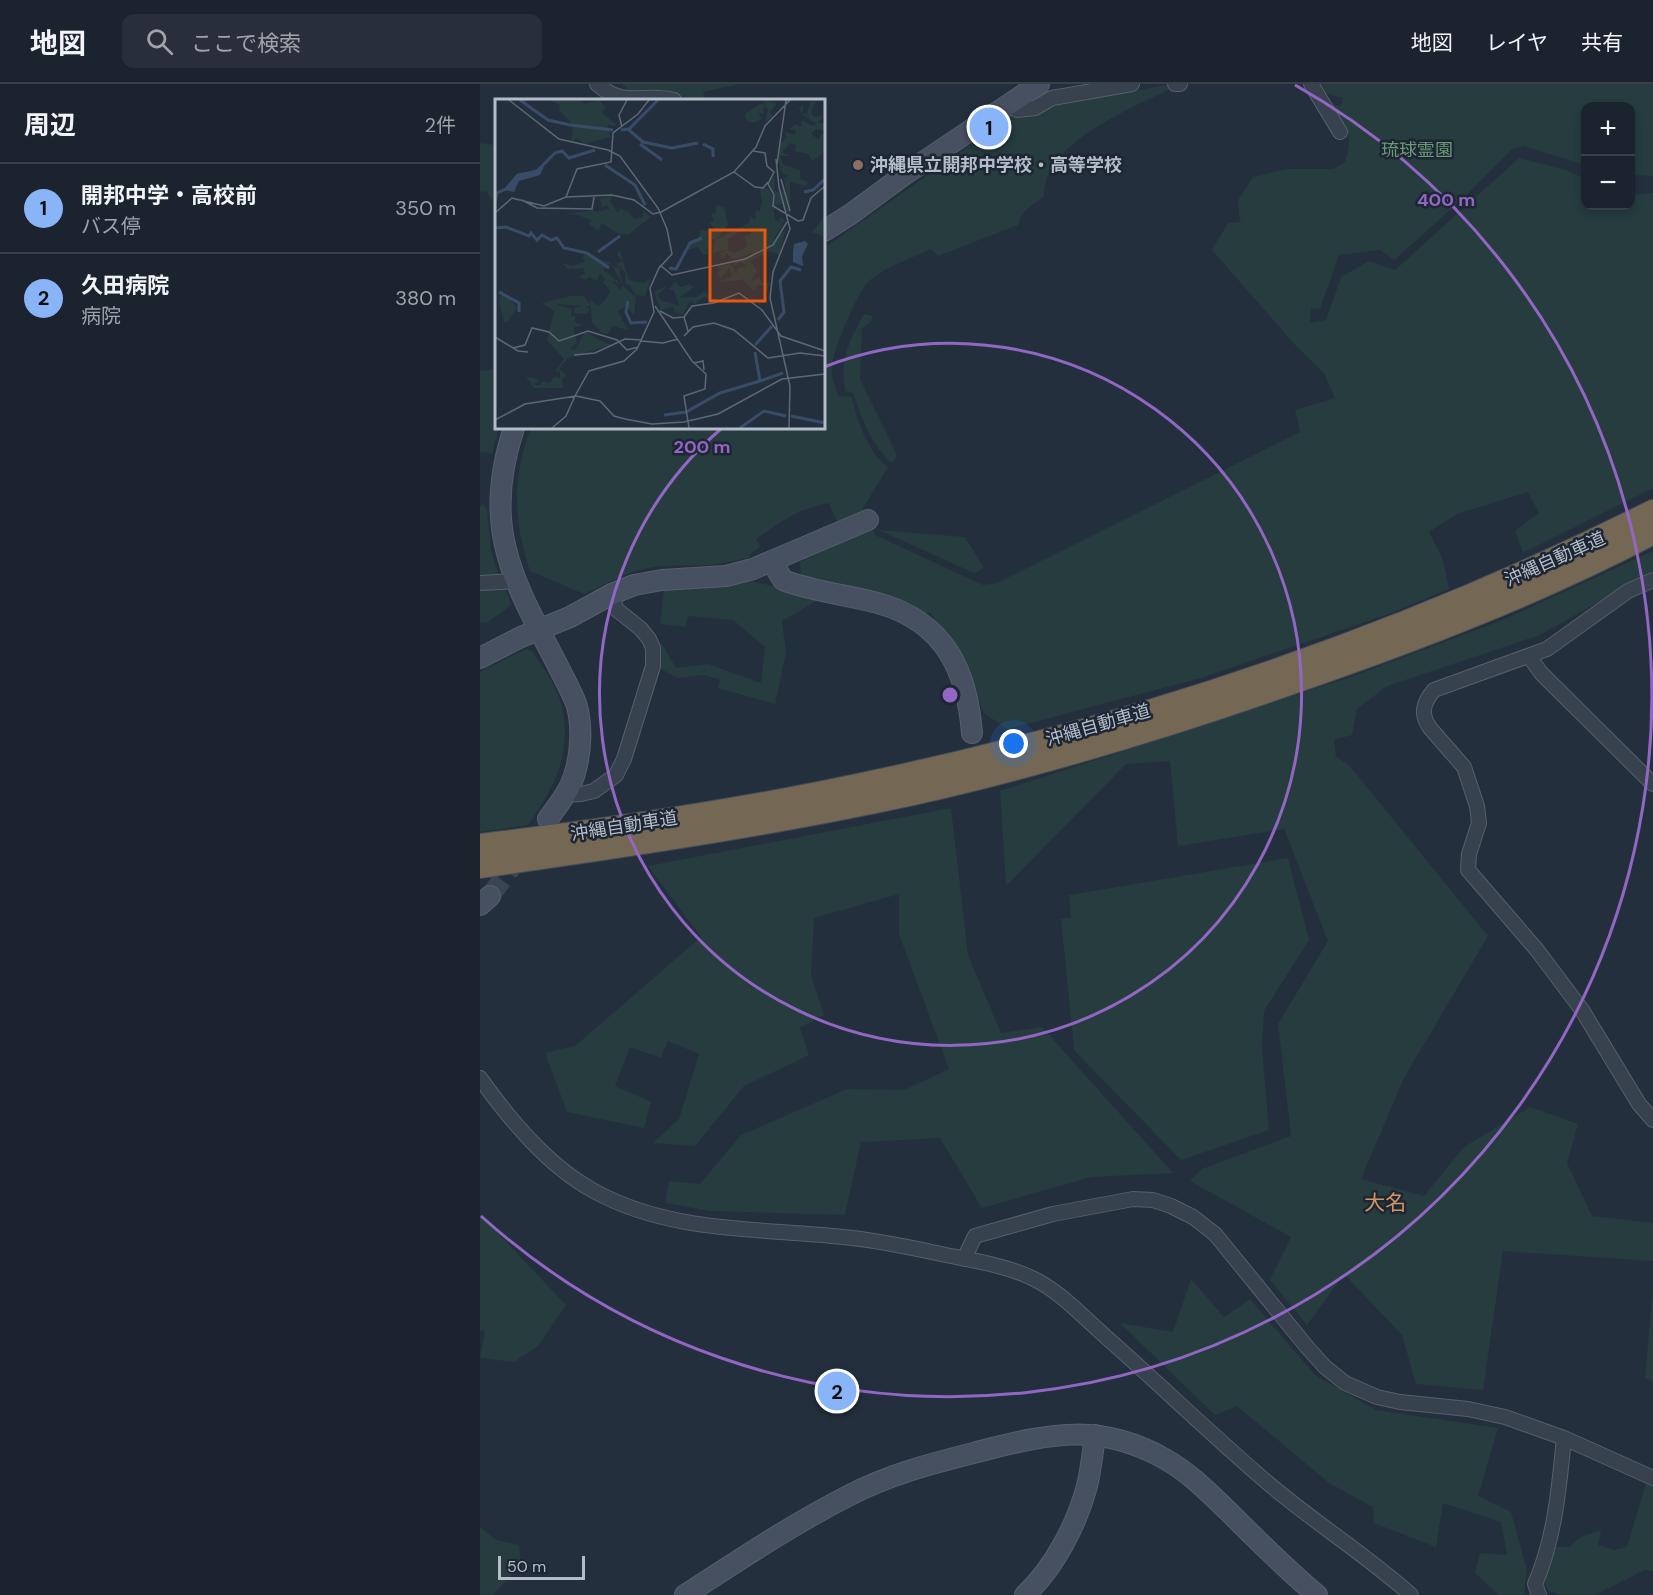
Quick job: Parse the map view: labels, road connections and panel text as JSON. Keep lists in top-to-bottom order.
{
  "streets": {
    "highway": ["沖縄自動車道"]
  },
  "districts": ["大名"],
  "parks": ["琉球霊園"],
  "places": ["沖縄県立開邦中学校・高等学校"],
  "scale_bar": "50 m",
  "page": {
    "header": "地図",
    "search": "ここで検索",
    "nav": ["地図", "レイヤ", "共有"],
    "heading": ["周辺", "2件"],
    "map_buttons": ["+", "−"],
    "pins": ["1", "2"],
    "list": [
      {
        "mark": "1",
        "name": "開邦中学・高校前",
        "note": "バス停",
        "value": "350 m"
      },
      {
        "mark": "2",
        "name": "久田病院",
        "note": "病院",
        "value": "380 m"
      }
    ],
    "scale": "50 m"
  },
  "rings": ["400 m", "200 m"]
}
